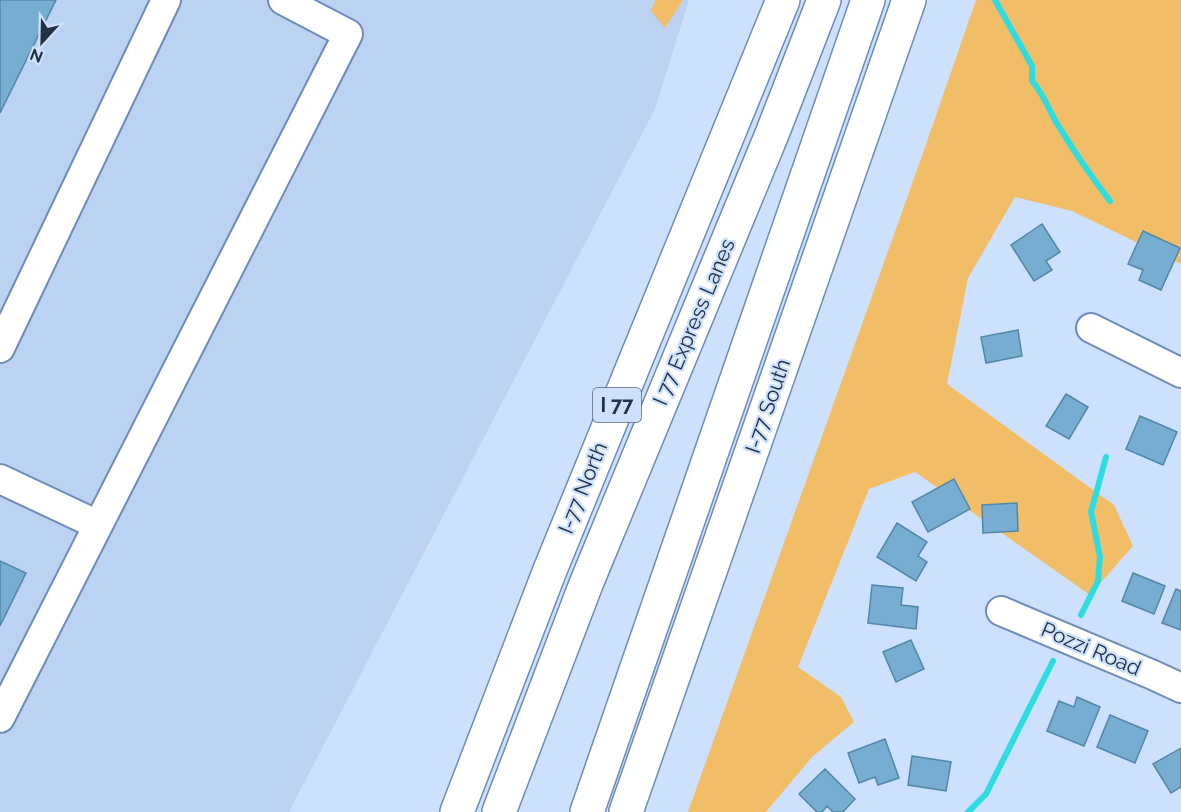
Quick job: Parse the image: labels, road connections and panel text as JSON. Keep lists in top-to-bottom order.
{
  "streets": {
    "highway": [
      "I 77 Express Lanes",
      "I 77",
      "I-77 South",
      "I-77 North"
    ],
    "street": ["Pozzi Road"]
  },
  "north": "bottom"
}
